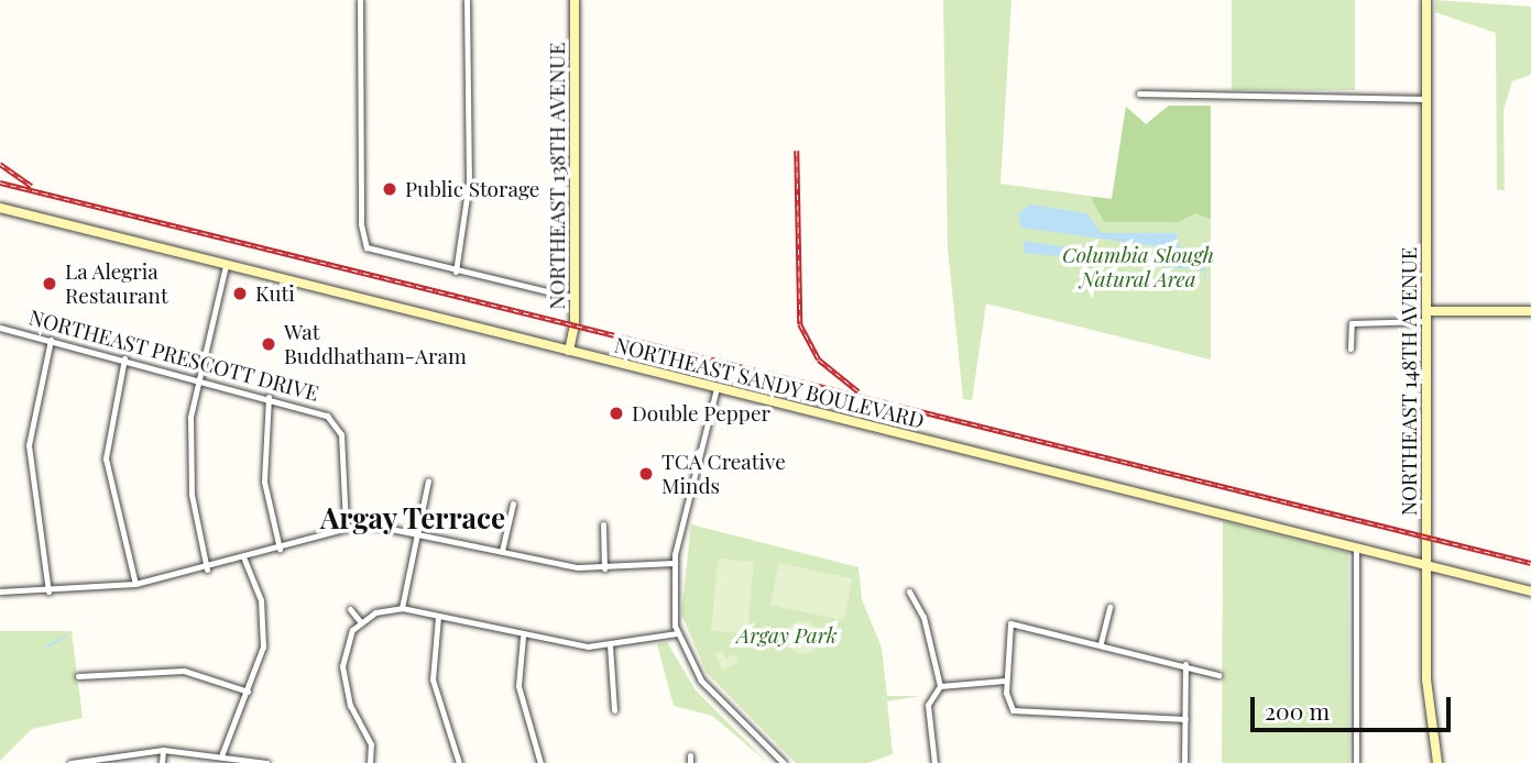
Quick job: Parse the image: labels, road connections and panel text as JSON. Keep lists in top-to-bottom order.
{
  "streets": {
    "main road": ["NORTHEAST 138TH AVENUE", "NORTHEAST 148TH AVENUE", "NORTHEAST SANDY BOULEVARD"],
    "street": ["NORTHEAST PRESCOTT DRIVE"]
  },
  "crossings": [
    ["NORTHEAST 138TH AVENUE", "NORTHEAST SANDY BOULEVARD"],
    ["NORTHEAST 148TH AVENUE", "NORTHEAST SANDY BOULEVARD"]
  ],
  "districts": ["Argay Terrace"],
  "parks": ["Columbia Slough Natural Area", "Argay Park"],
  "places": [
    "Public Storage",
    "La Alegria Restaurant",
    "Kuti",
    "Wat Buddhatham-Aram",
    "Double Pepper",
    "TCA Creative Minds"
  ],
  "scale_bar": "200 m"
}
